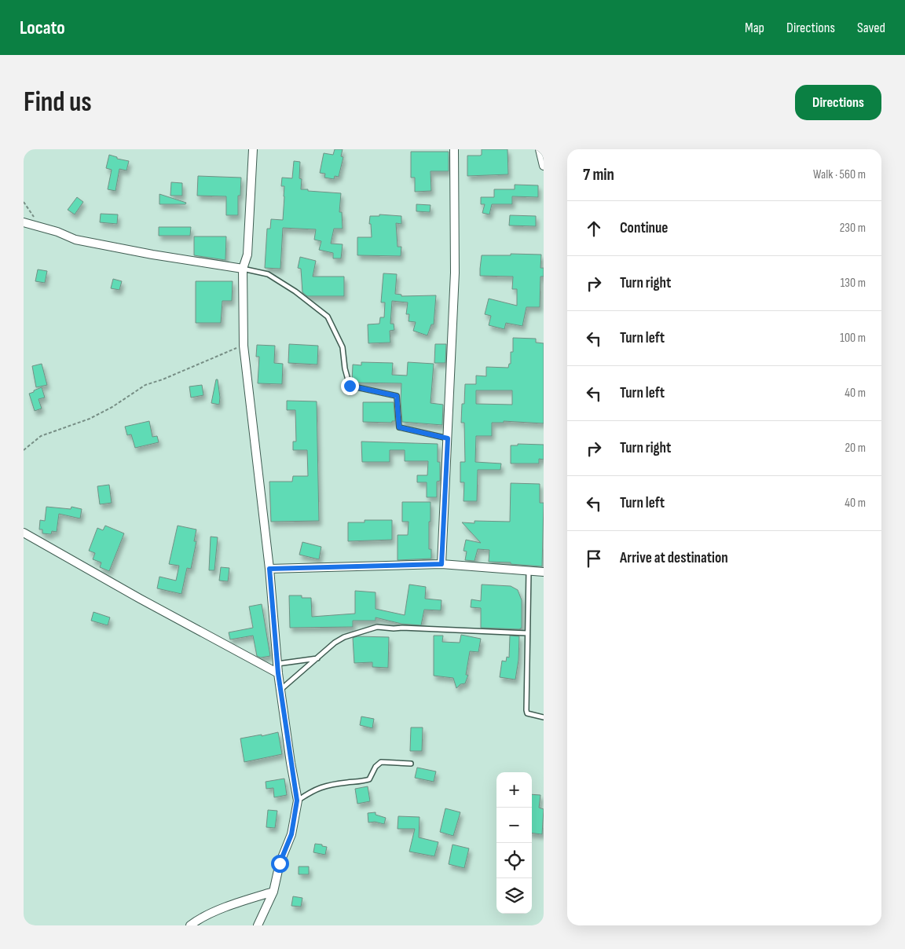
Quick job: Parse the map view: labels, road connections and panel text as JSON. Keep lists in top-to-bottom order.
{
  "page": {
    "header": "Locato",
    "nav": ["Map", "Directions", "Saved"],
    "buttons": "Directions",
    "title": "Find us",
    "heading": ["7 min", "Walk · 560 m"],
    "list": [
      ["Continue", "230 m"],
      ["Turn right", "130 m"],
      ["Turn left", "100 m"],
      ["Turn left", "40 m"],
      ["Turn right", "20 m"],
      ["Turn left", "40 m"],
      "Arrive at destination"
    ],
    "map_buttons": ["+", "−"]
  }
}
